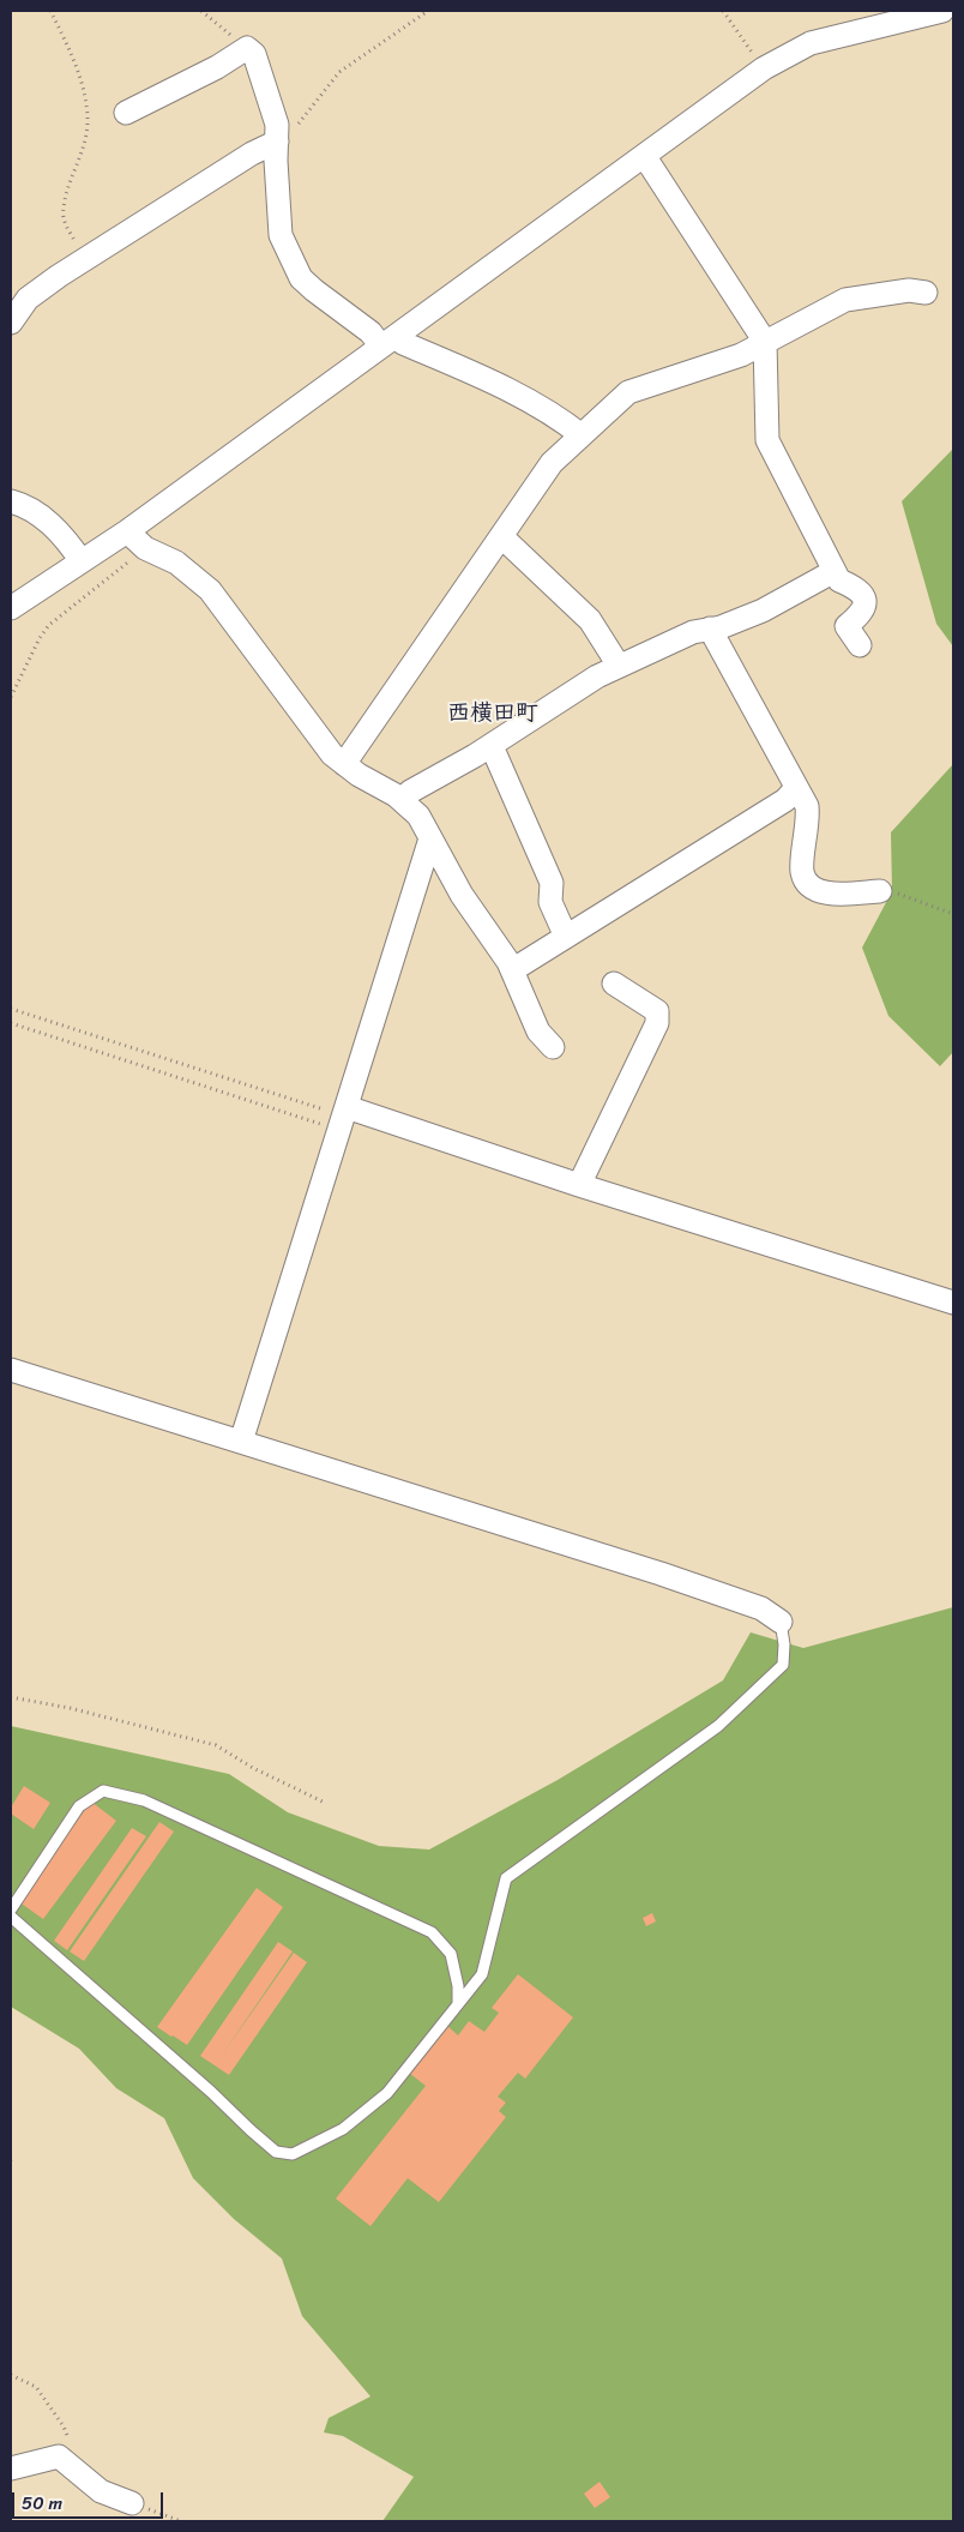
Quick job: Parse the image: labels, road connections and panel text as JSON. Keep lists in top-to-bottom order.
{
  "districts": ["西横田町"],
  "scale_bar": "50 m"
}
